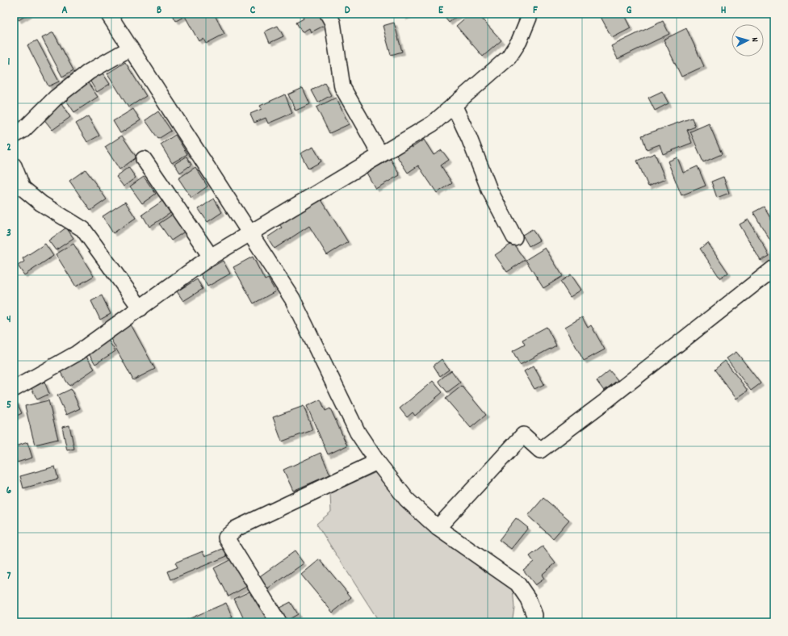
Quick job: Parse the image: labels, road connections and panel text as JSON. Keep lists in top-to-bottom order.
{
  "north": "right",
  "grid": {
    "columns": [
      "A",
      "B",
      "C",
      "D",
      "E",
      "F",
      "G",
      "H"
    ],
    "rows": [
      "1",
      "2",
      "3",
      "4",
      "5",
      "6",
      "7"
    ]
  }
}
